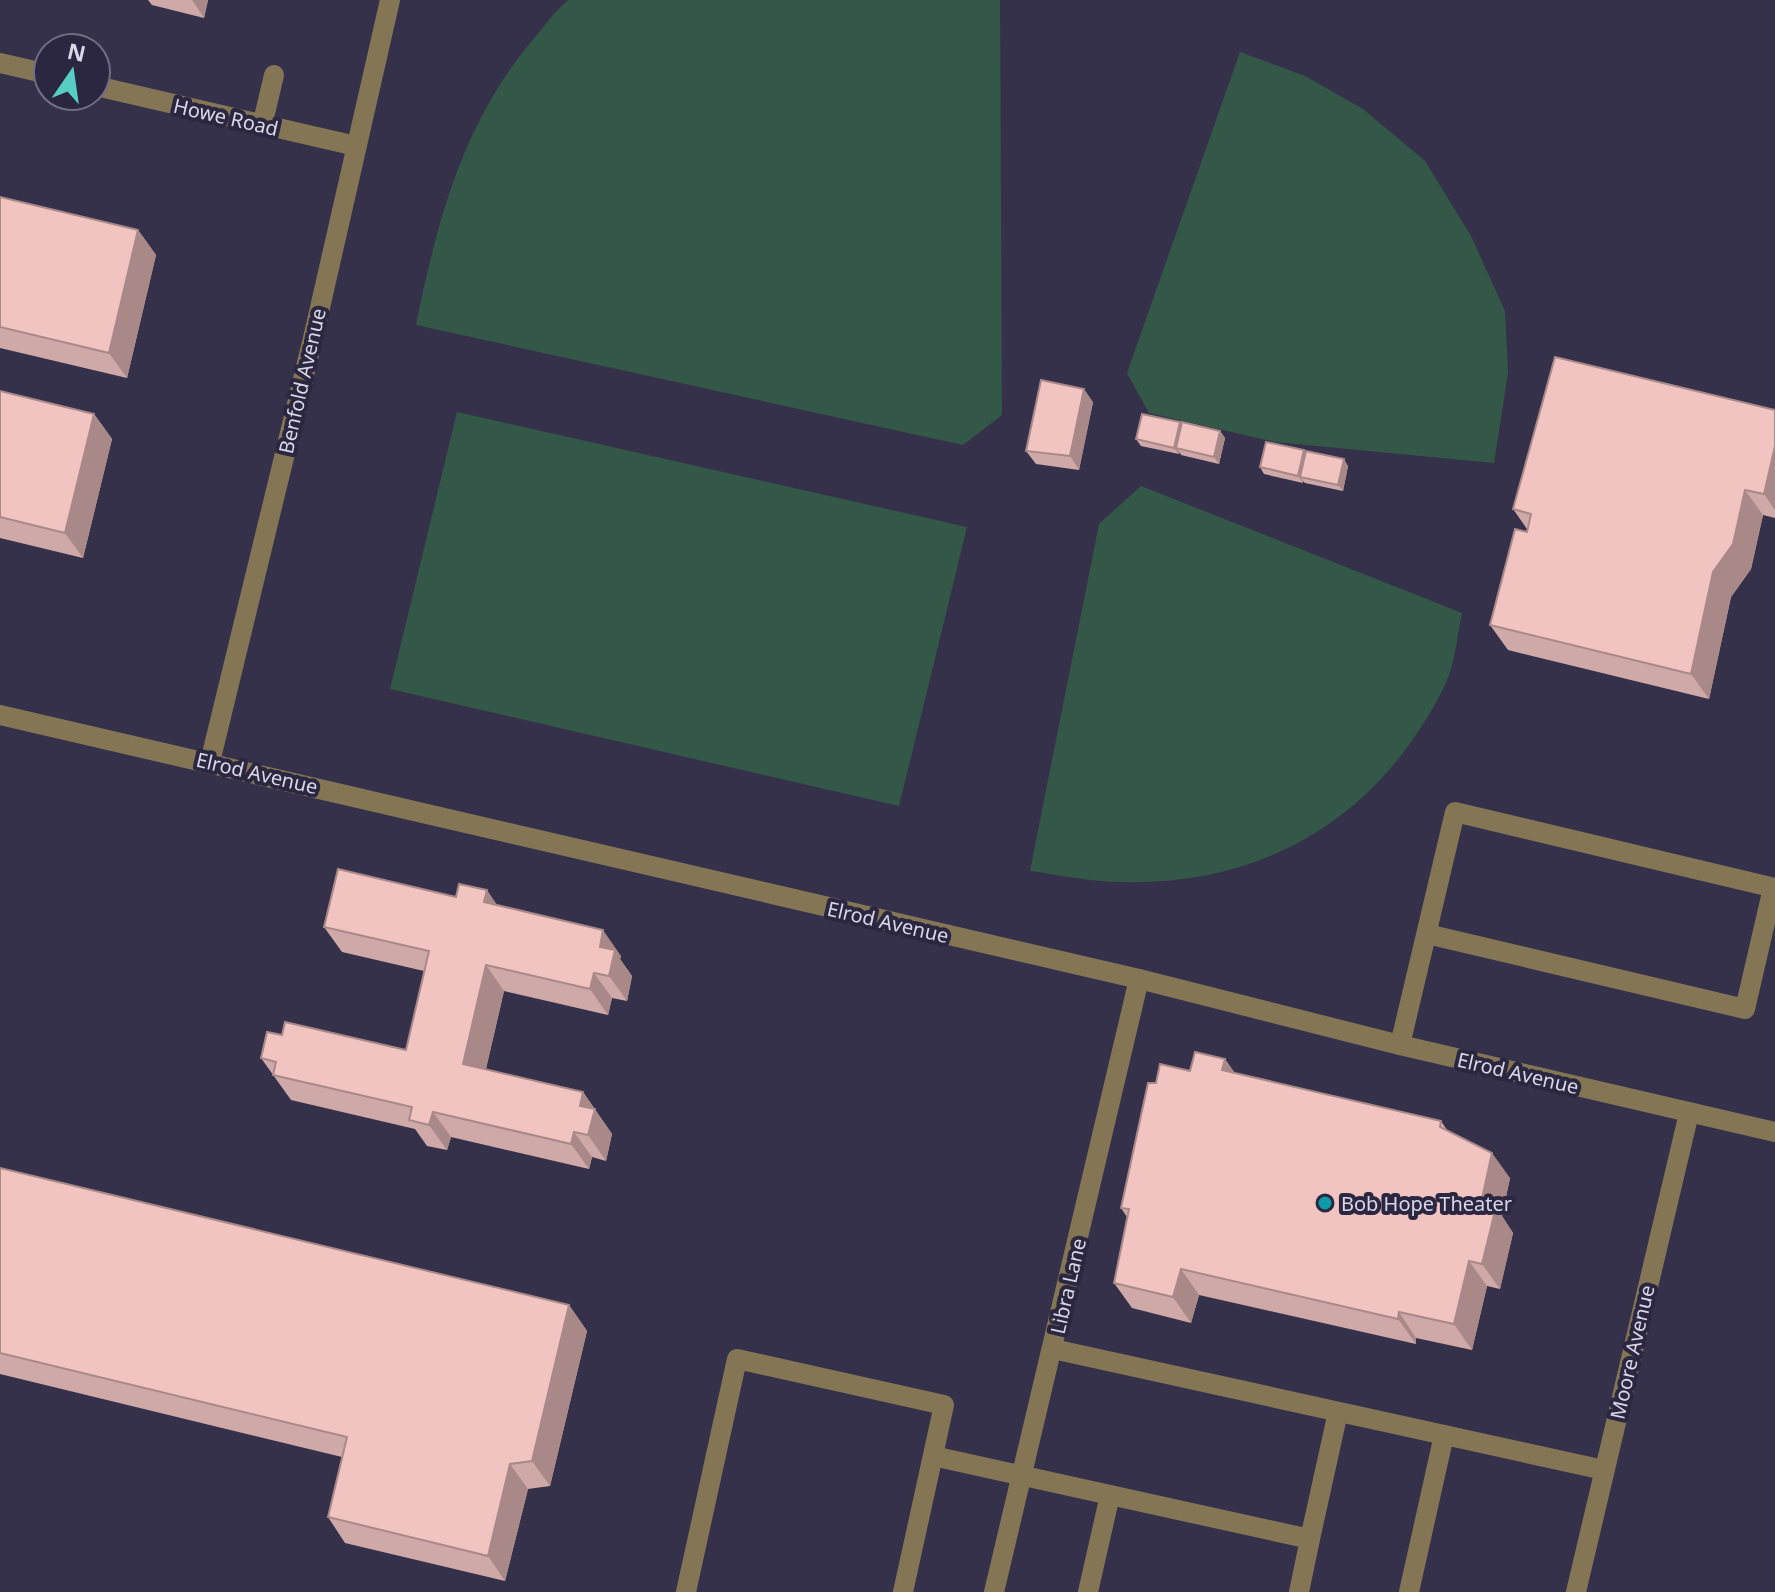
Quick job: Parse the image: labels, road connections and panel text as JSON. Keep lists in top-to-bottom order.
{
  "streets": {
    "street": [
      "Howe Road",
      "Benfold Avenue",
      "Elrod Avenue",
      "Libra Lane",
      "Moore Avenue"
    ]
  },
  "crossings": [
    ["Howe Road", "Benfold Avenue"],
    ["Benfold Avenue", "Elrod Avenue"],
    ["Elrod Avenue", "Libra Lane"],
    ["Elrod Avenue", "Moore Avenue"]
  ],
  "places": ["Bob Hope Theater"],
  "north": "top"
}
